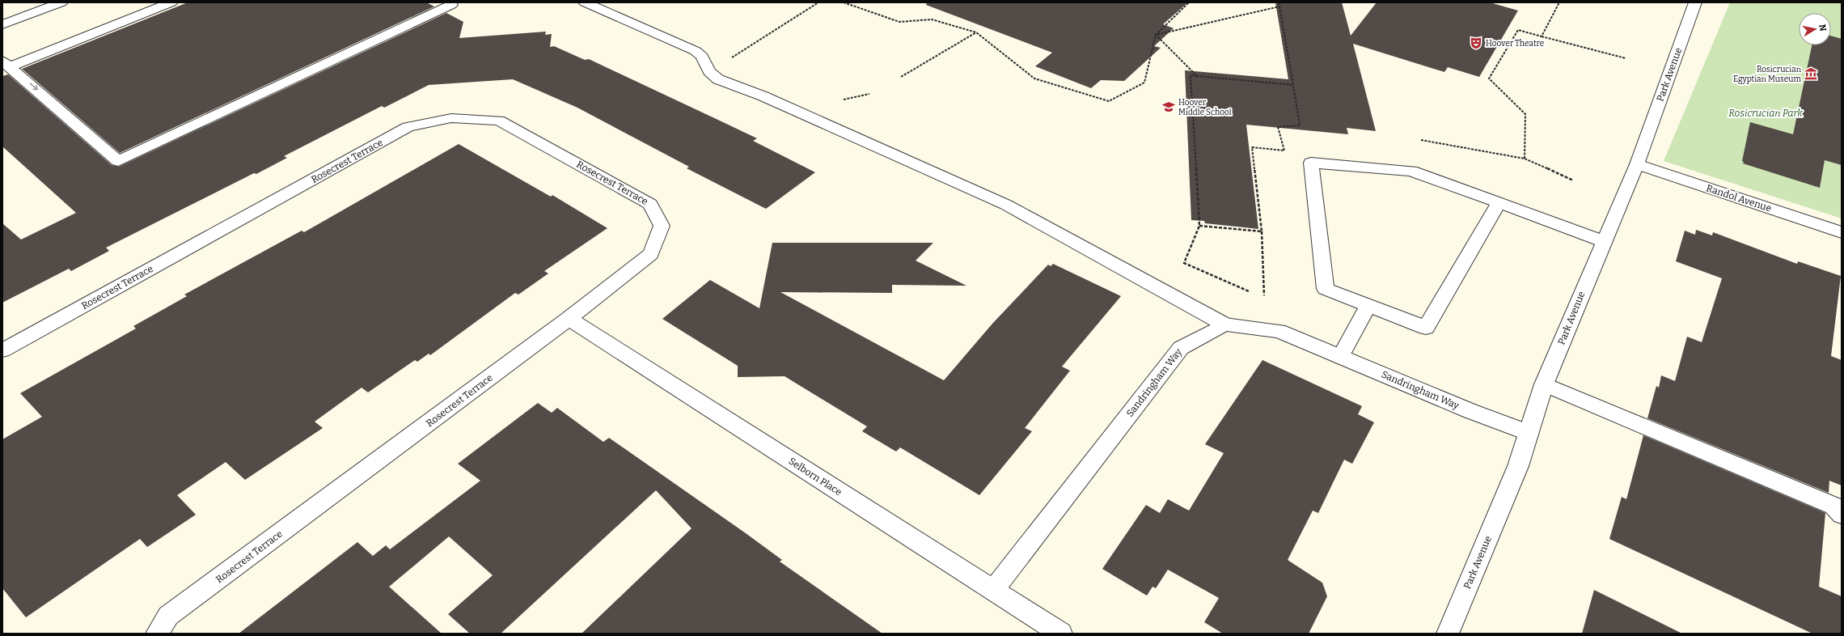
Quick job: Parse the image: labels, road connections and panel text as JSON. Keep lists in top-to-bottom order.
{
  "streets": {
    "street": [
      "Park Avenue",
      "Rosecrest Terrace",
      "Randol Avenue",
      "Sandringham Way",
      "Selborn Place"
    ]
  },
  "crossings": [
    ["Park Avenue", "Randol Avenue"],
    ["Park Avenue", "Sandringham Way"],
    ["Rosecrest Terrace", "Selborn Place"],
    ["Sandringham Way", "Selborn Place"]
  ],
  "parks": ["Rosicrucian Park"],
  "places": {
    "theatre": ["Hoover Theatre"],
    "museum": ["Rosicrucian Egyptian Museum"],
    "school or university": ["Hoover Middle School"]
  },
  "north": "right"
}
